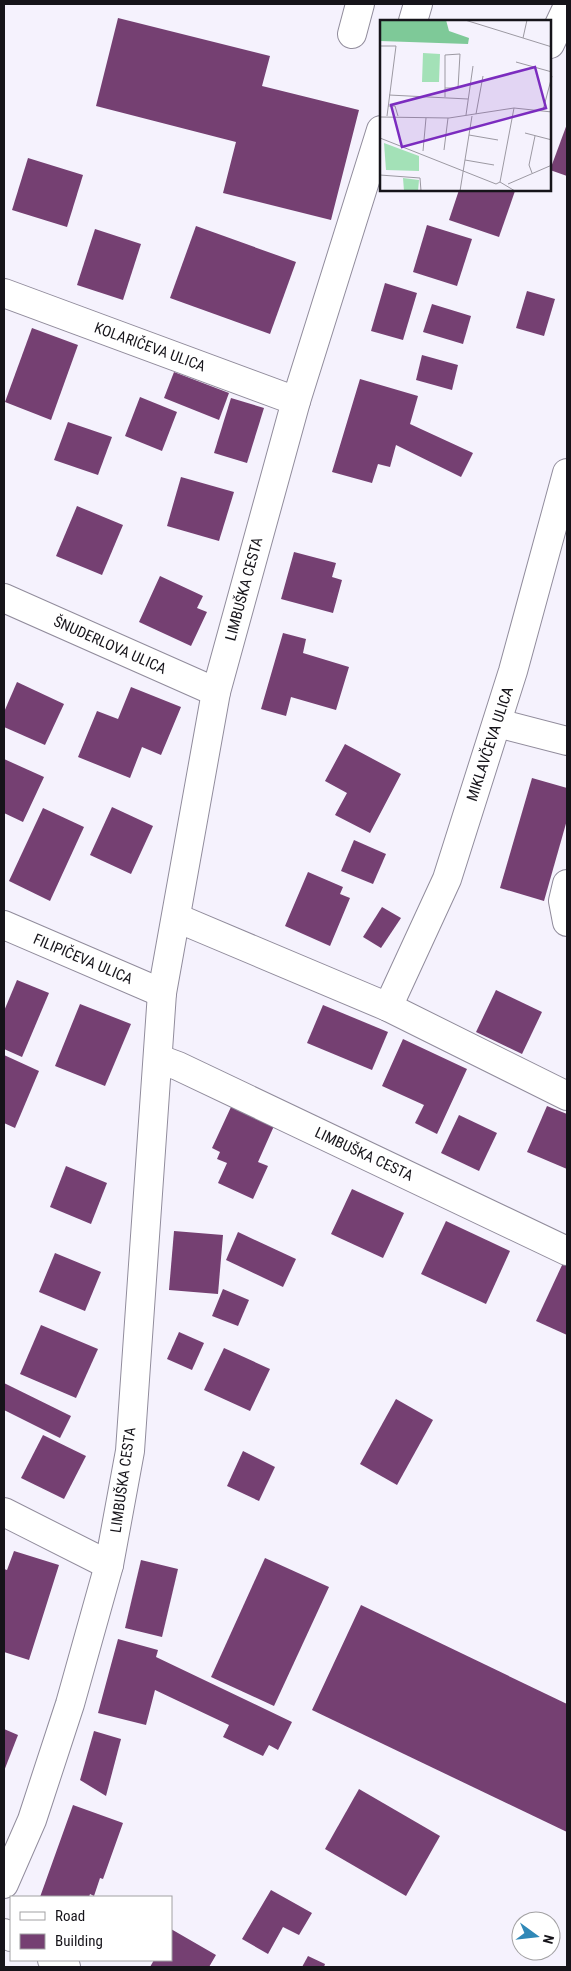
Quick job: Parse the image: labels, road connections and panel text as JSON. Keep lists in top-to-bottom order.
{
  "streets": {
    "street": [
      "KOLARIČEVA ULICA",
      "LIMBUŠKA CESTA",
      "ŠNUDERLOVA ULICA",
      "MIKLAVČEVA ULICA",
      "FILIPIČEVA ULICA"
    ]
  },
  "crossings": [
    ["KOLARIČEVA ULICA", "LIMBUŠKA CESTA"],
    ["LIMBUŠKA CESTA", "ŠNUDERLOVA ULICA"],
    ["LIMBUŠKA CESTA", "FILIPIČEVA ULICA"]
  ],
  "legend": ["Road", "Building"],
  "north": "right"
}
